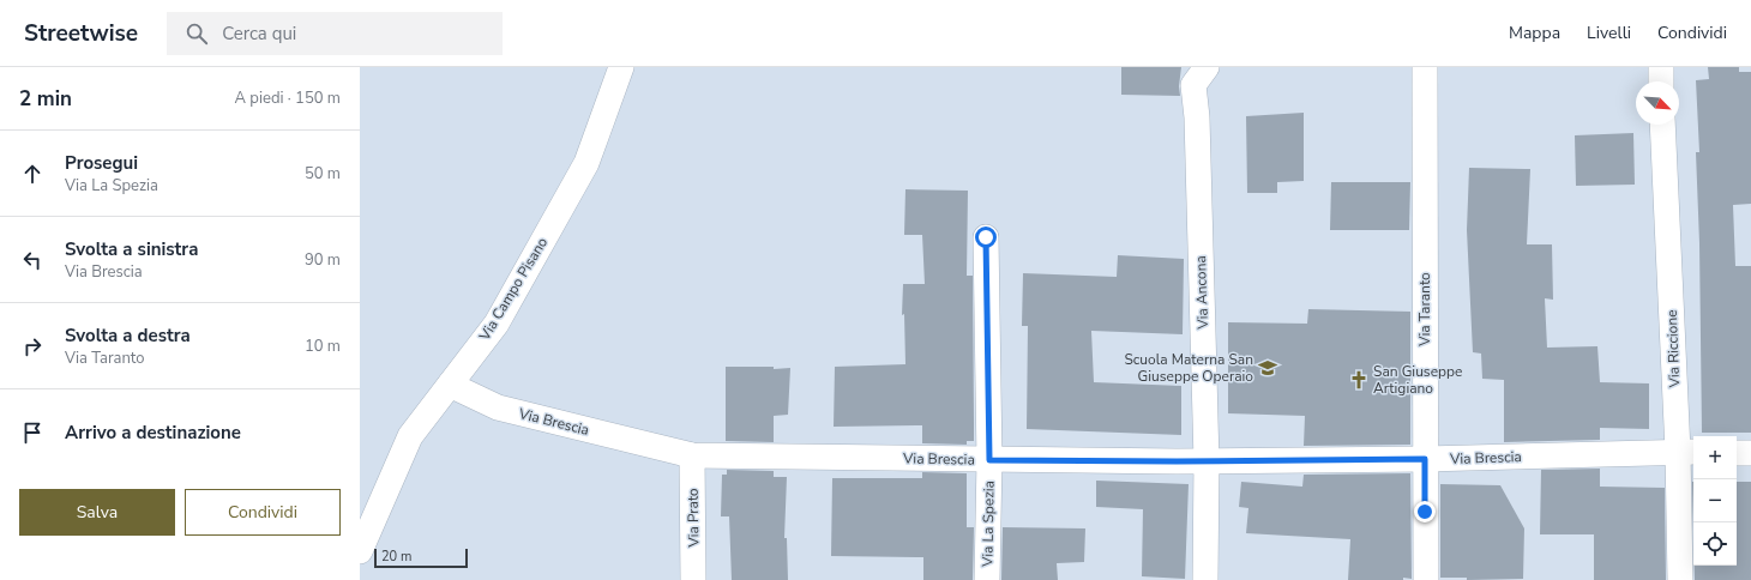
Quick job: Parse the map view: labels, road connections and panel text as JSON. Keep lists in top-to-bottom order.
{
  "streets": {
    "street": [
      "Via Campo Pisano",
      "Via Ancona",
      "Via Taranto",
      "Via Riccione",
      "Via Brescia",
      "Via Prato",
      "Via La Spezia"
    ]
  },
  "crossings": [
    ["Via Campo Pisano", "Via Brescia"],
    ["Via Ancona", "Via Brescia"],
    ["Via Taranto", "Via Brescia"],
    ["Via Riccione", "Via Brescia"],
    ["Via Brescia", "Via Prato"],
    ["Via Brescia", "Via La Spezia"]
  ],
  "places": {
    "school or university": ["Scuola Materna San Giuseppe Operaio"],
    "church": ["San Giuseppe Artigiano"]
  },
  "scale_bar": "20 m",
  "north": "bottom right",
  "page": {
    "header": "Streetwise",
    "search": "Cerca qui",
    "nav": ["Mappa", "Livelli", "Condividi"],
    "heading": ["2 min", "A piedi · 150 m"],
    "list": [
      ["Prosegui", "Via La Spezia", "50 m"],
      ["Svolta a sinistra", "Via Brescia", "90 m"],
      ["Svolta a destra", "Via Taranto", "10 m"],
      "Arrivo a destinazione"
    ],
    "map_buttons": ["+", "−"],
    "buttons": ["Salva", "Condividi"],
    "scale": "20 m"
  }
}
